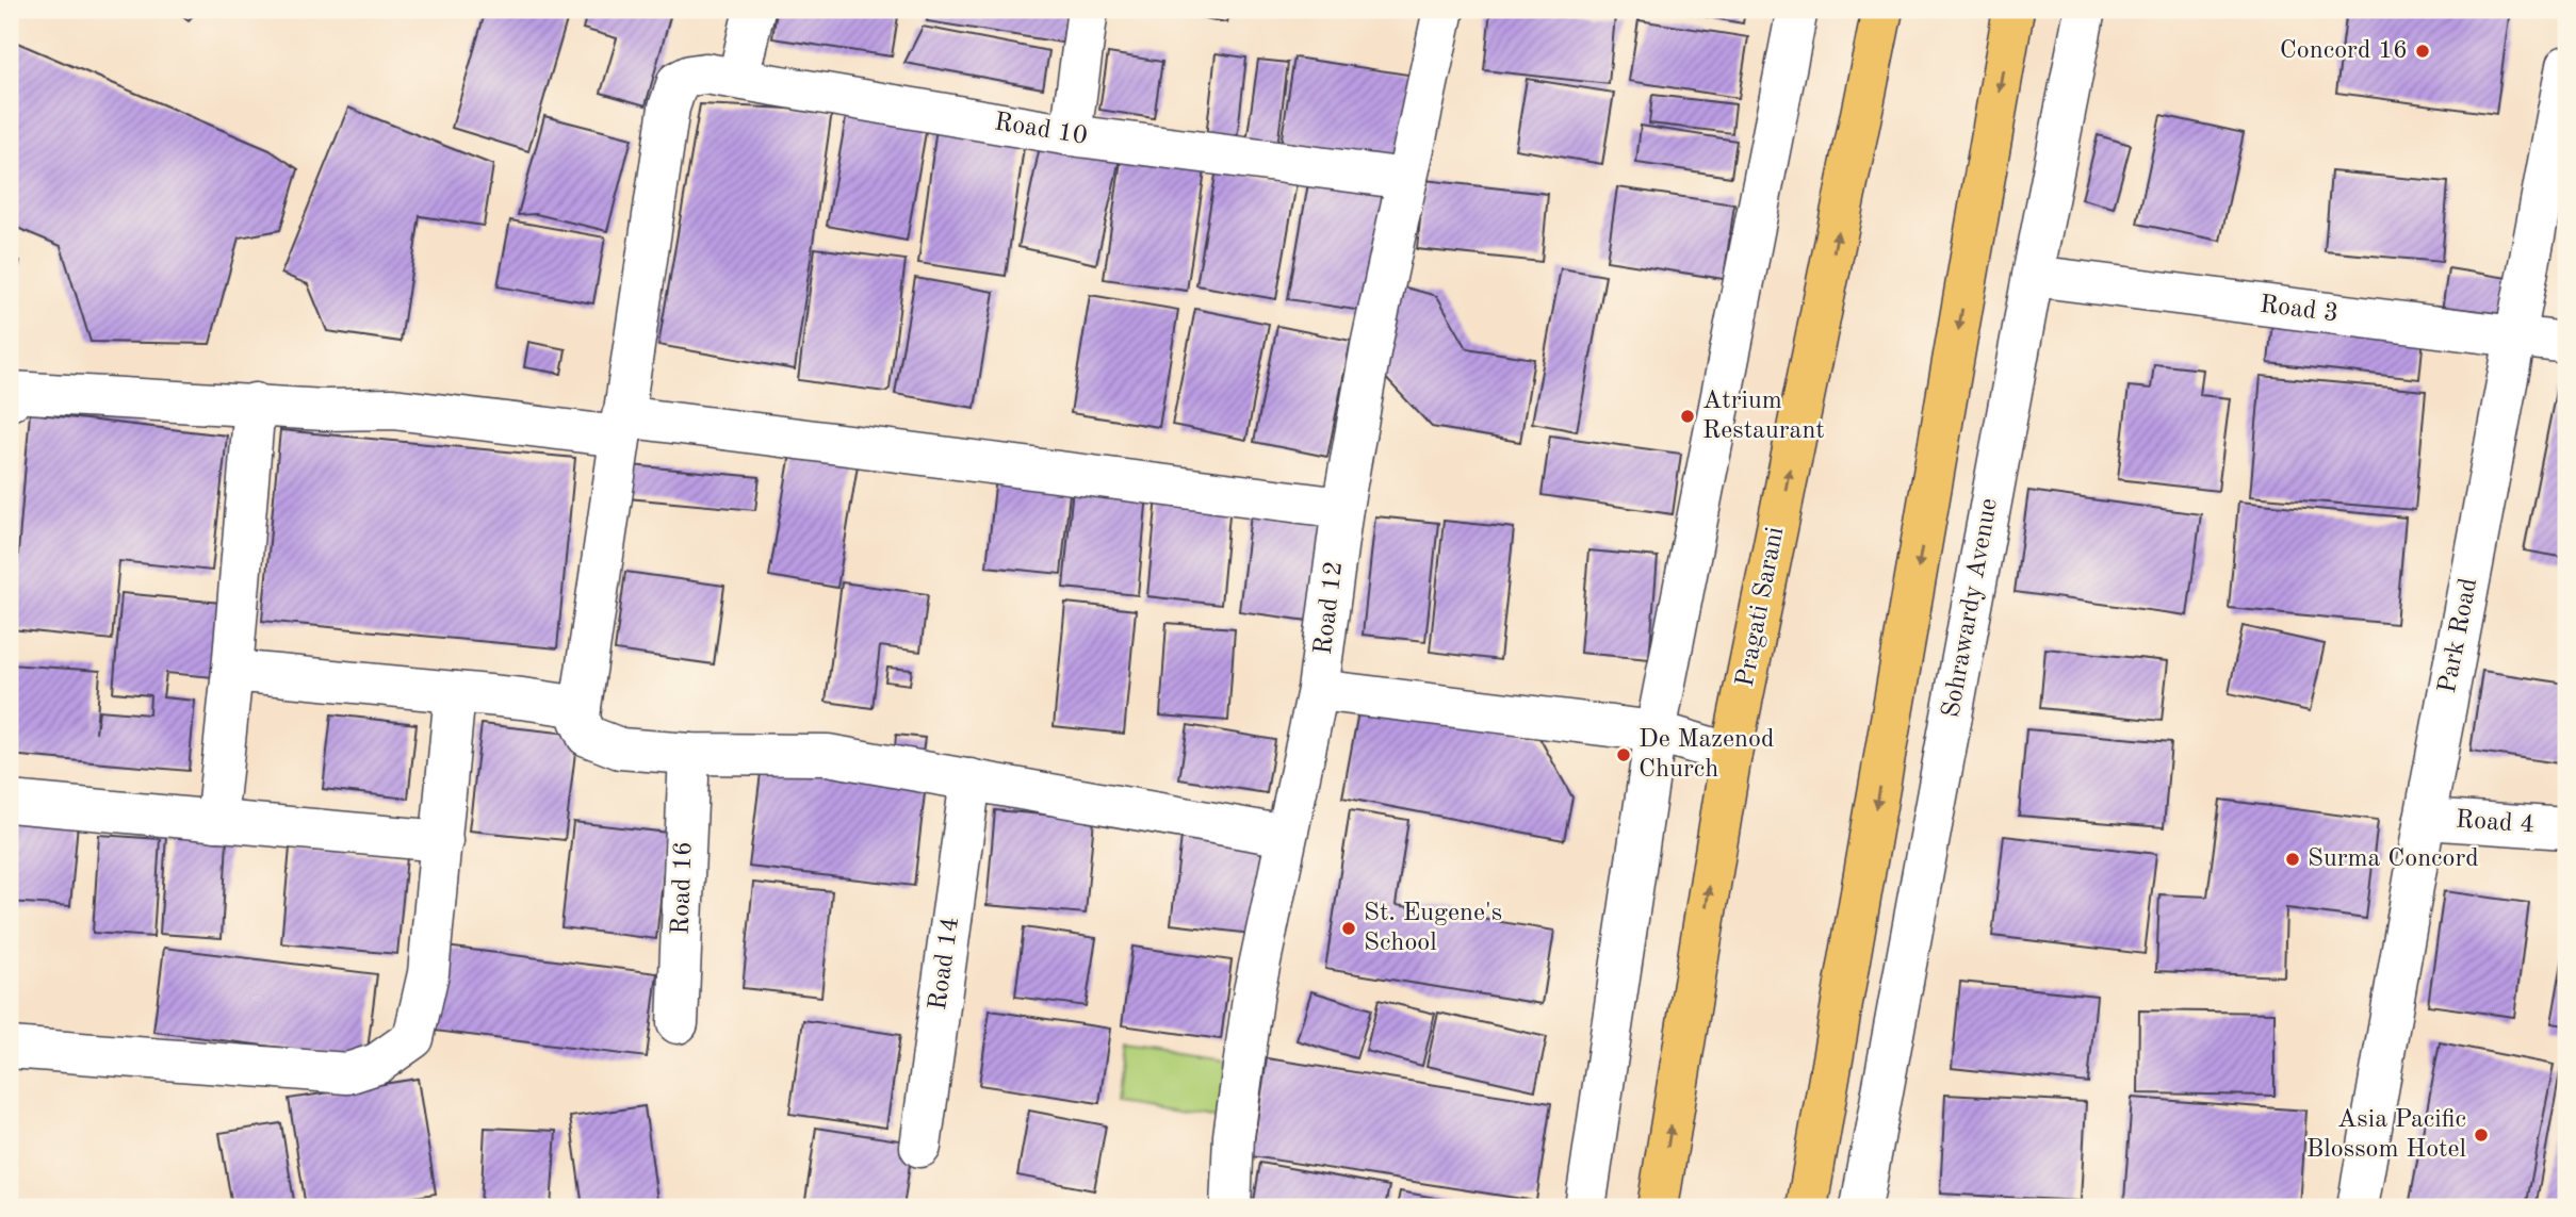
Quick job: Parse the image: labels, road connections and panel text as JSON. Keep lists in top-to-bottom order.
{
  "streets": {
    "main road": ["Pragati Sarani"],
    "street": [
      "Road 10",
      "Road 3",
      "Road 12",
      "Sohrawardy Avenue",
      "Park Road",
      "Road 4",
      "Road 16",
      "Road 14"
    ]
  },
  "crossings": [
    ["Road 10", "Road 12"],
    ["Road 3", "Sohrawardy Avenue"],
    ["Road 3", "Park Road"],
    ["Park Road", "Road 4"]
  ],
  "places": [
    "Concord 16",
    "Atrium Restaurant",
    "De Mazenod Church",
    "Surma Concord",
    "St. Eugene's School",
    "Asia Pacific Blossom Hotel"
  ]
}
